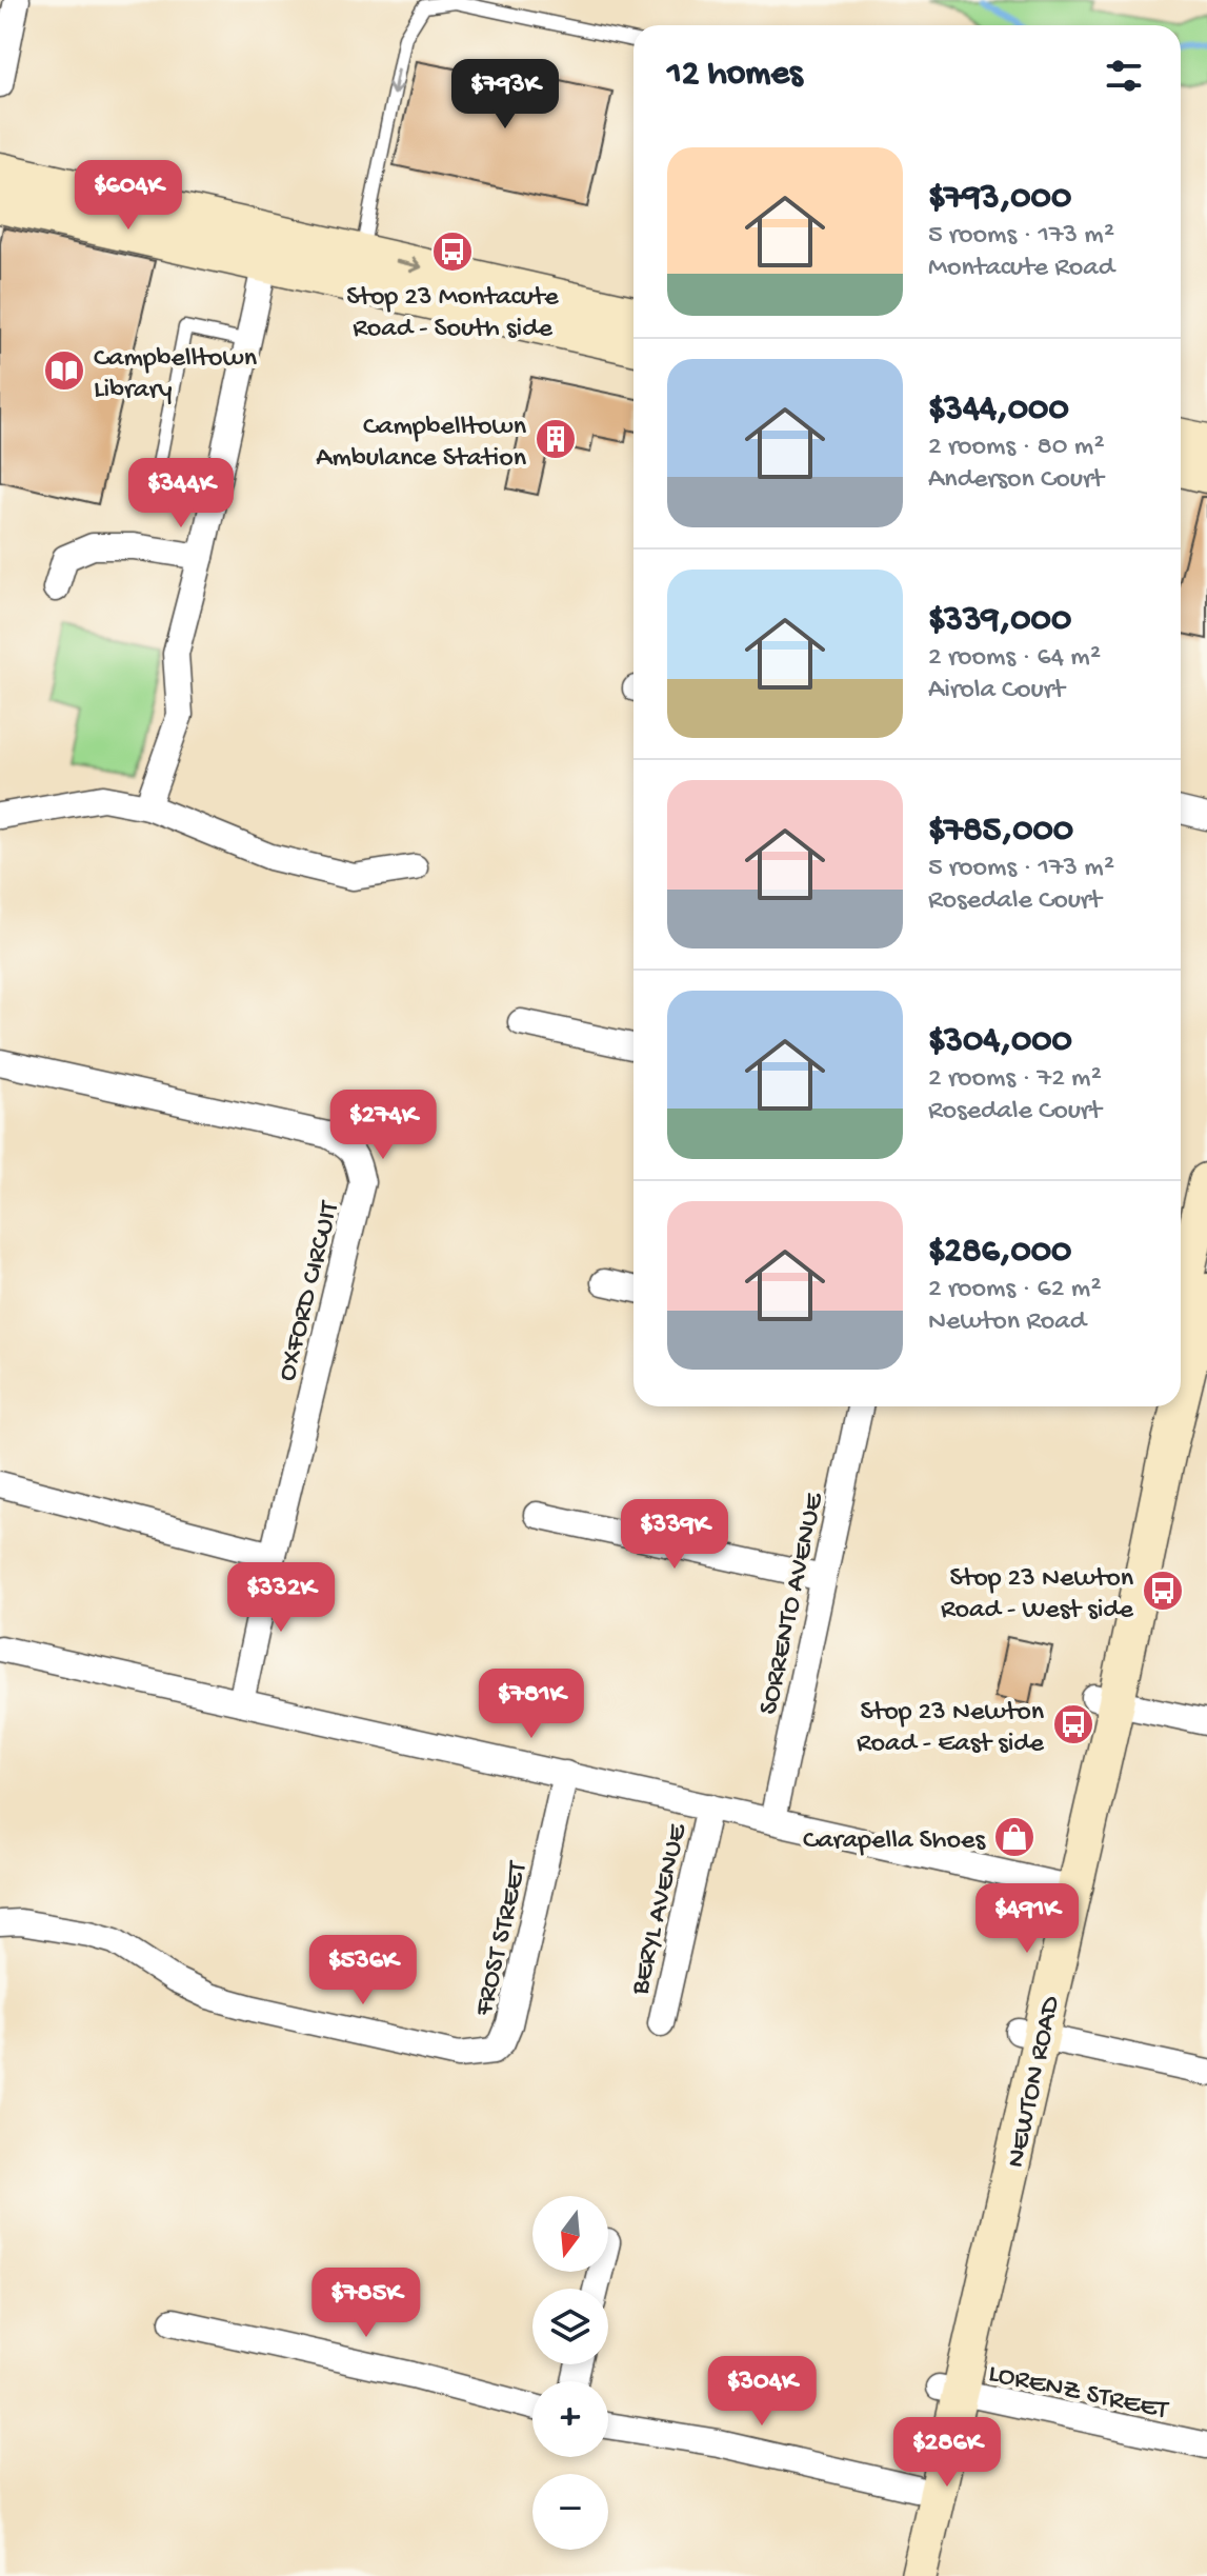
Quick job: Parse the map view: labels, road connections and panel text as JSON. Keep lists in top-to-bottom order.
{
  "streets": {
    "main road": ["NEWTON ROAD"],
    "street": [
      "OXFORD CIRCUIT",
      "SORRENTO AVENUE",
      "BERYL AVENUE",
      "FROST STREET",
      "LORENZ STREET"
    ]
  },
  "crossings": [
    ["NEWTON ROAD", "LORENZ STREET"]
  ],
  "places": {
    "bus stop": ["Stop 23 Montacute Road - South side", "Stop 23 Newton Road - West side", "Stop 23 Newton Road - East side"],
    "library": ["Campbelltown Library"],
    "building": ["Campbelltown Ambulance Station"],
    "shop": ["Carapella Shoes"]
  },
  "north": "bottom",
  "page": {
    "heading": "12 homes",
    "price": [
      "$793K",
      "$604K",
      "$344K",
      "$274K",
      "$339K",
      "$332K",
      "$781K",
      "$491K",
      "$536K",
      "$785K",
      "$304K",
      "$286K"
    ],
    "list": [
      {
        "name": "$793,000",
        "note": "5 rooms · 173 m² · Montacute Road"
      },
      {
        "name": "$344,000",
        "note": "2 rooms · 80 m² · Anderson Court"
      },
      {
        "name": "$339,000",
        "note": "2 rooms · 64 m² · Airola Court"
      },
      {
        "name": "$785,000",
        "note": "5 rooms · 173 m² · Rosedale Court"
      },
      {
        "name": "$304,000",
        "note": "2 rooms · 72 m² · Rosedale Court"
      },
      {
        "name": "$286,000",
        "note": "2 rooms · 62 m² · Newton Road"
      }
    ],
    "map_buttons": ["+", "−"]
  }
}
